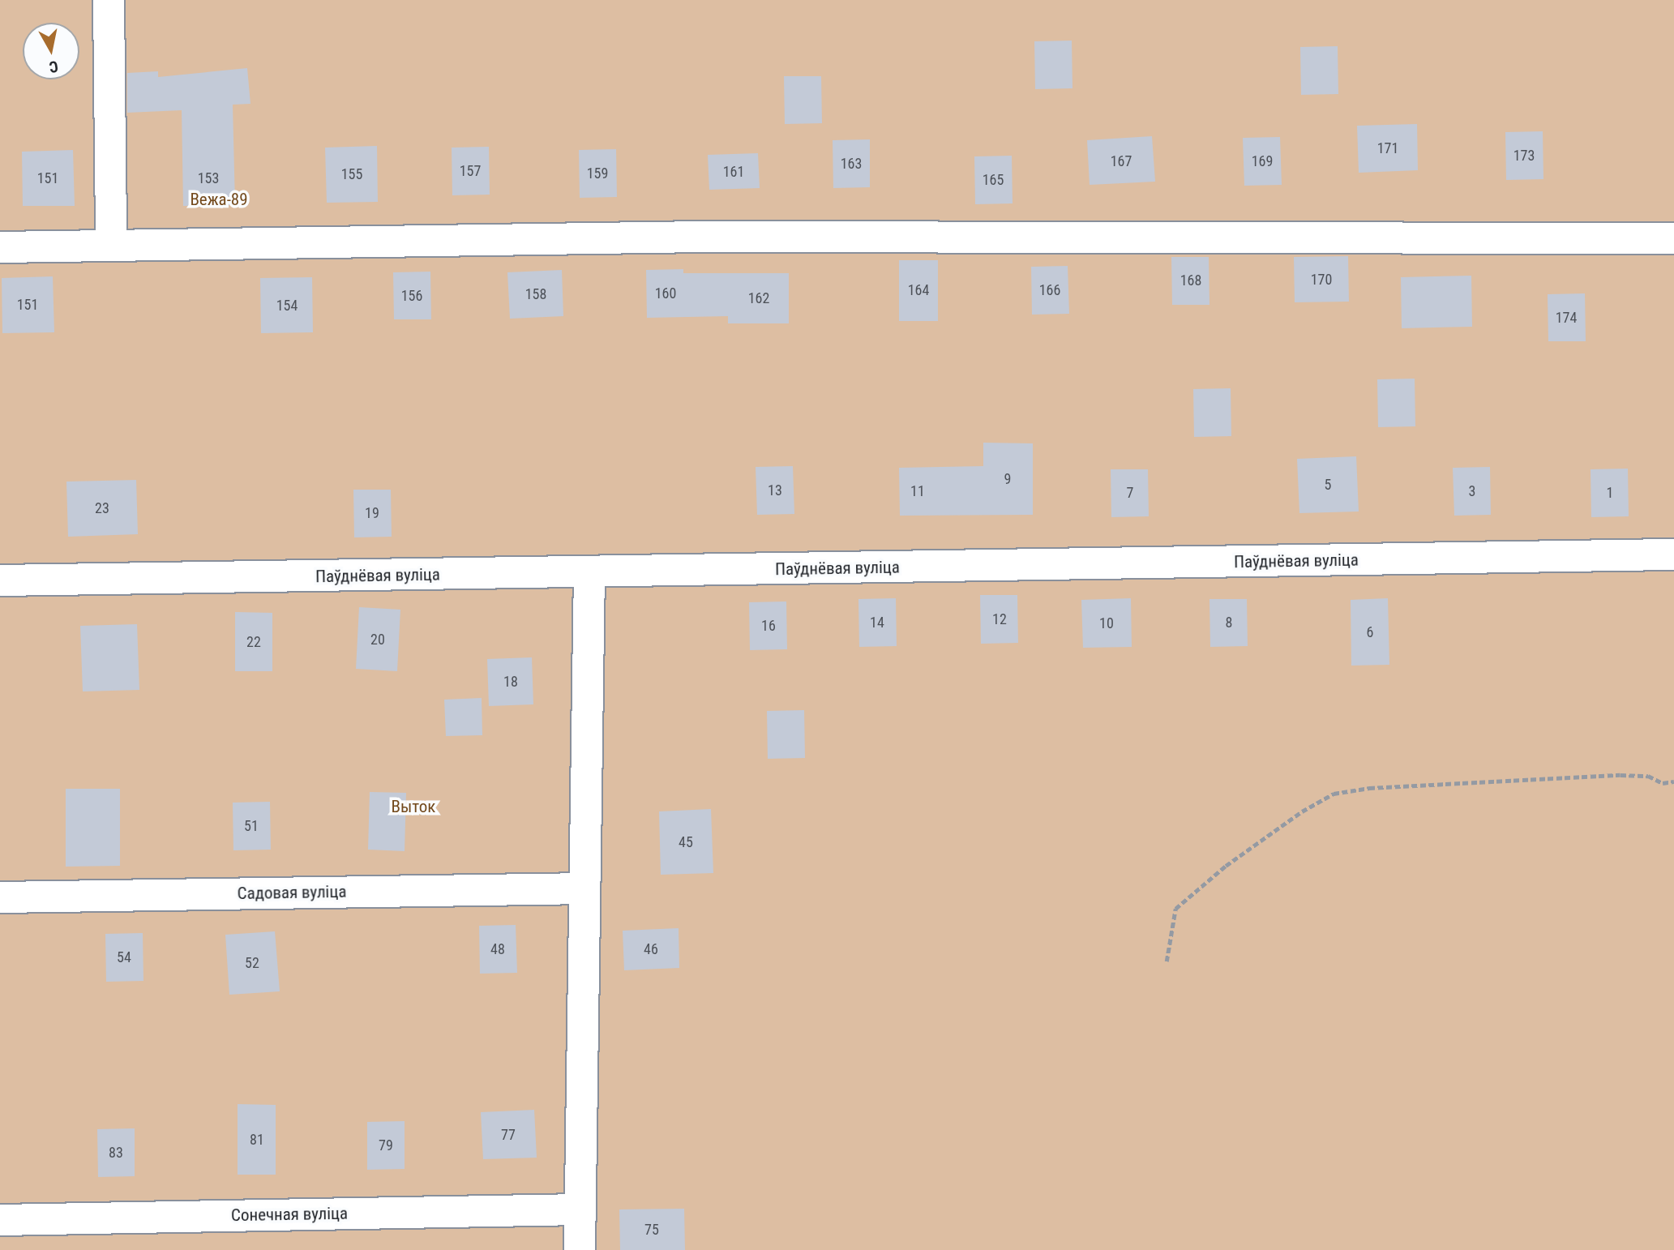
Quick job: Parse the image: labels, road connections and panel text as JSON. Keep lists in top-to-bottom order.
{
  "streets": {
    "street": ["Паўднёвая вуліца", "Садовая вуліца", "Сонечная вуліца"]
  },
  "parks": ["Вежа-89", "Выток"],
  "house_numbers": [
    "171",
    "173",
    "167",
    "169",
    "163",
    "157",
    "161",
    "159",
    "155",
    "151",
    "153",
    "165",
    "170",
    "168",
    "164",
    "166",
    "160",
    "158",
    "156",
    "162",
    "151",
    "154",
    "174",
    "9",
    "5",
    "13",
    "11",
    "3",
    "7",
    "1",
    "23",
    "19",
    "12",
    "14",
    "8",
    "10",
    "16",
    "6",
    "20",
    "22",
    "18",
    "51",
    "45",
    "48",
    "46",
    "54",
    "52",
    "77",
    "81",
    "79",
    "83",
    "75"
  ],
  "north": "bottom"
}
